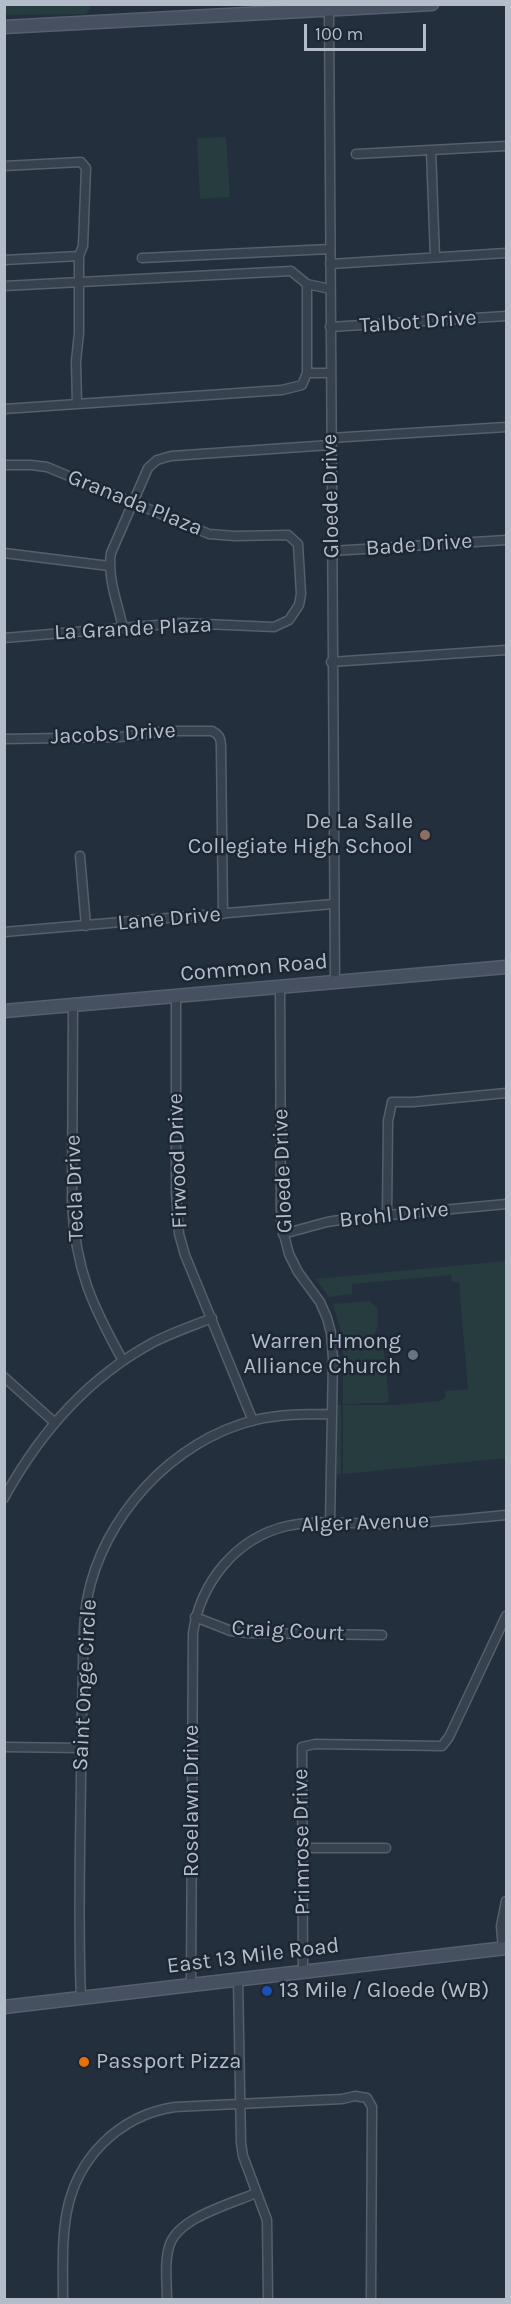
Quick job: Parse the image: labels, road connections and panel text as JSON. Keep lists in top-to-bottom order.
{
  "streets": {
    "main road": ["Common Road", "East 13 Mile Road"],
    "street": [
      "Talbot Drive",
      "Gloede Drive",
      "Granada Plaza",
      "Bade Drive",
      "La Grande Plaza",
      "Jacobs Drive",
      "Lane Drive",
      "Firwood Drive",
      "Tecla Drive",
      "Brohl Drive",
      "Alger Avenue",
      "Craig Court",
      "Saint Onge Circle",
      "Roselawn Drive",
      "Primrose Drive"
    ]
  },
  "crossings": [
    ["Talbot Drive", "Gloede Drive"],
    ["Gloede Drive", "Bade Drive"],
    ["Gloede Drive", "Lane Drive"],
    ["Gloede Drive", "Common Road"],
    ["Gloede Drive", "Brohl Drive"],
    ["Gloede Drive", "Alger Avenue"],
    ["Gloede Drive", "Saint Onge Circle"],
    ["Granada Plaza", "La Grande Plaza"],
    ["Jacobs Drive", "Lane Drive"],
    ["Common Road", "Firwood Drive"],
    ["Common Road", "Tecla Drive"],
    ["Firwood Drive", "Saint Onge Circle"],
    ["Alger Avenue", "Craig Court"],
    ["Alger Avenue", "Roselawn Drive"],
    ["Craig Court", "Roselawn Drive"],
    ["Saint Onge Circle", "East 13 Mile Road"],
    ["Roselawn Drive", "East 13 Mile Road"],
    ["Primrose Drive", "East 13 Mile Road"]
  ],
  "places": [
    "De La Salle Collegiate High School",
    "Warren Hmong Alliance Church",
    "13 Mile / Gloede (WB)",
    "Passport Pizza"
  ],
  "scale_bar": "100 m"
}
